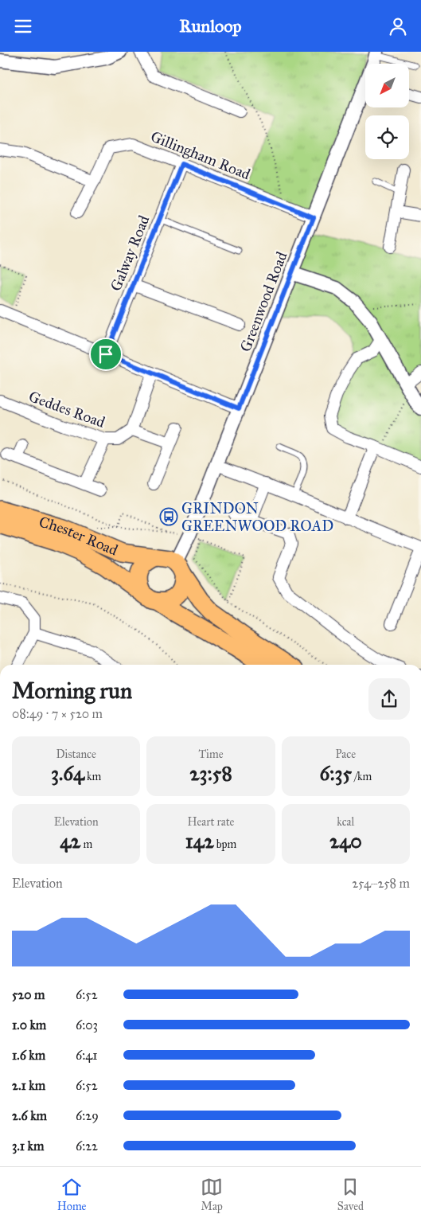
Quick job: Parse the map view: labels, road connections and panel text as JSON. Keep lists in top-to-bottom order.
{
  "streets": {
    "main road": ["Chester Road"],
    "street": [
      "Gillingham Road",
      "Galway Road",
      "Greenwood Road",
      "Geddes Road"
    ]
  },
  "crossings": [
    ["Gillingham Road", "Galway Road"],
    ["Gillingham Road", "Greenwood Road"],
    ["Greenwood Road", "Chester Road"]
  ],
  "places": {
    "bus stop": ["GRINDON GREENWOOD ROAD"]
  },
  "north": "bottom left",
  "page": {
    "header": "Runloop",
    "heading": ["Morning run", "08:49 · 7 × 520 m"],
    "stats": [
      ["Distance", "3.64 km"],
      ["Time", "23:58"],
      ["Pace", "6:35 /km"],
      ["Elevation", "42 m"],
      ["Heart rate", "142 bpm"],
      ["kcal", "240"]
    ],
    "chart": ["Elevation", "254–258 m"],
    "list": [
      {
        "name": "520 m",
        "note": "6:52"
      },
      {
        "name": "1.0 km",
        "note": "6:03"
      },
      {
        "name": "1.6 km",
        "note": "6:41"
      },
      {
        "name": "2.1 km",
        "note": "6:52"
      },
      {
        "name": "2.6 km",
        "note": "6:29"
      },
      {
        "name": "3.1 km",
        "note": "6:22"
      }
    ],
    "tabs": ["Home", "Map", "Saved"]
  }
}
